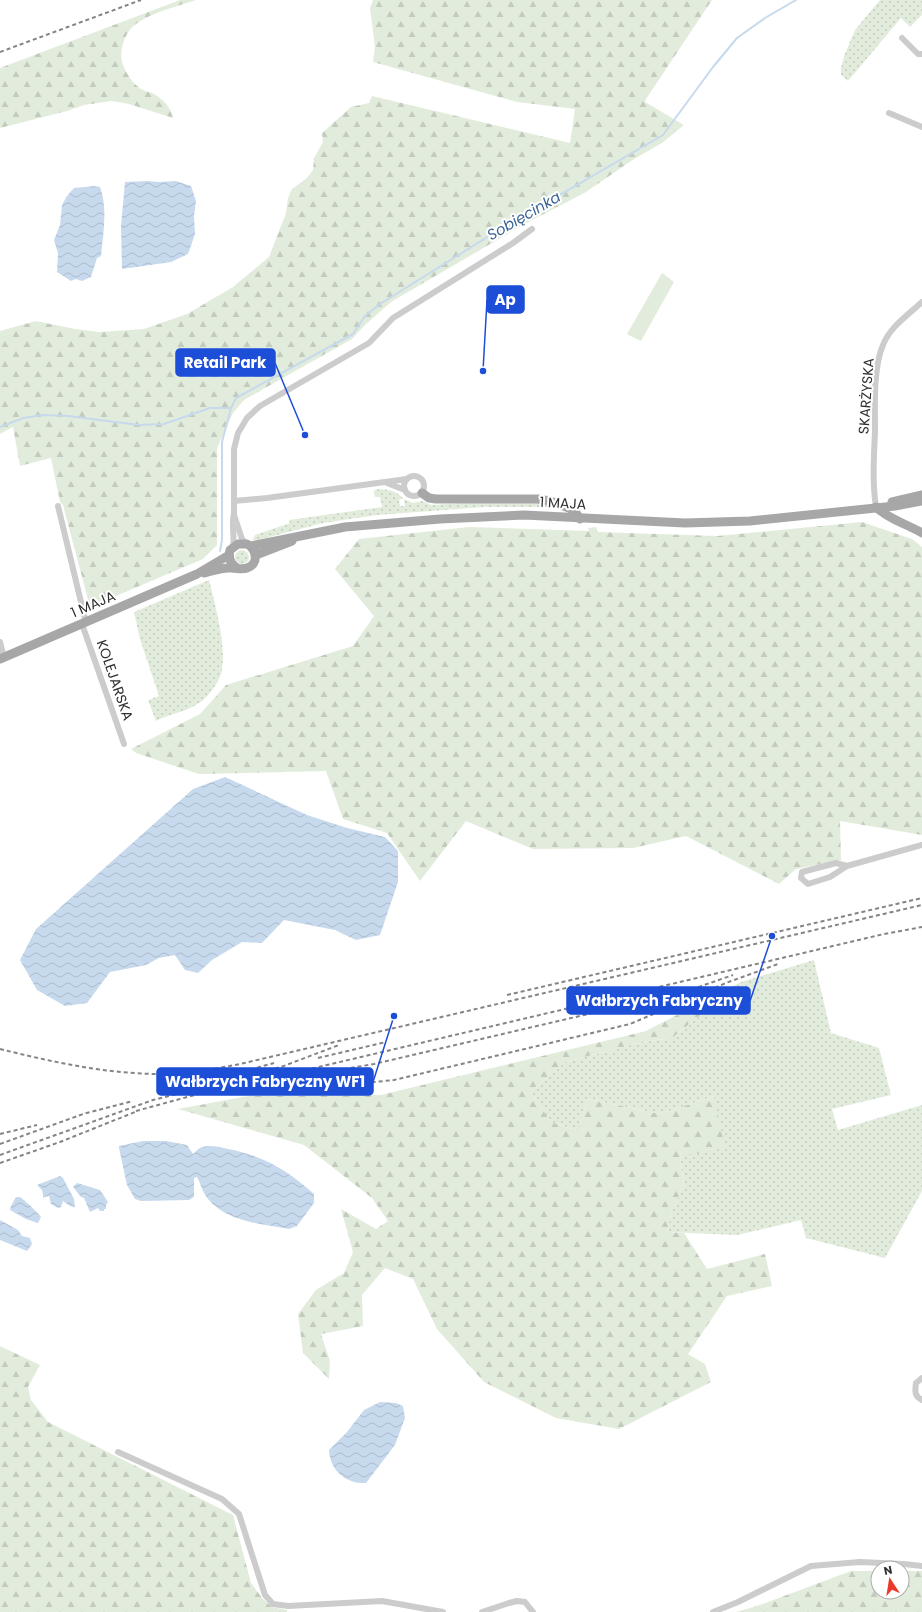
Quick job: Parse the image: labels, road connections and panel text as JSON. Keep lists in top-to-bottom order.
{
  "streets": {
    "main road": ["1 MAJA"],
    "street": ["SKARŻYSKA", "KOLEJARSKA"]
  },
  "crossings": [
    ["SKARŻYSKA", "1 MAJA"],
    ["1 MAJA", "KOLEJARSKA"]
  ],
  "water": ["Sobięcinka"],
  "places": [
    "Ap",
    "Retail Park",
    "Wałbrzych Fabryczny",
    "Wałbrzych Fabryczny WF1"
  ],
  "north": "top"
}
